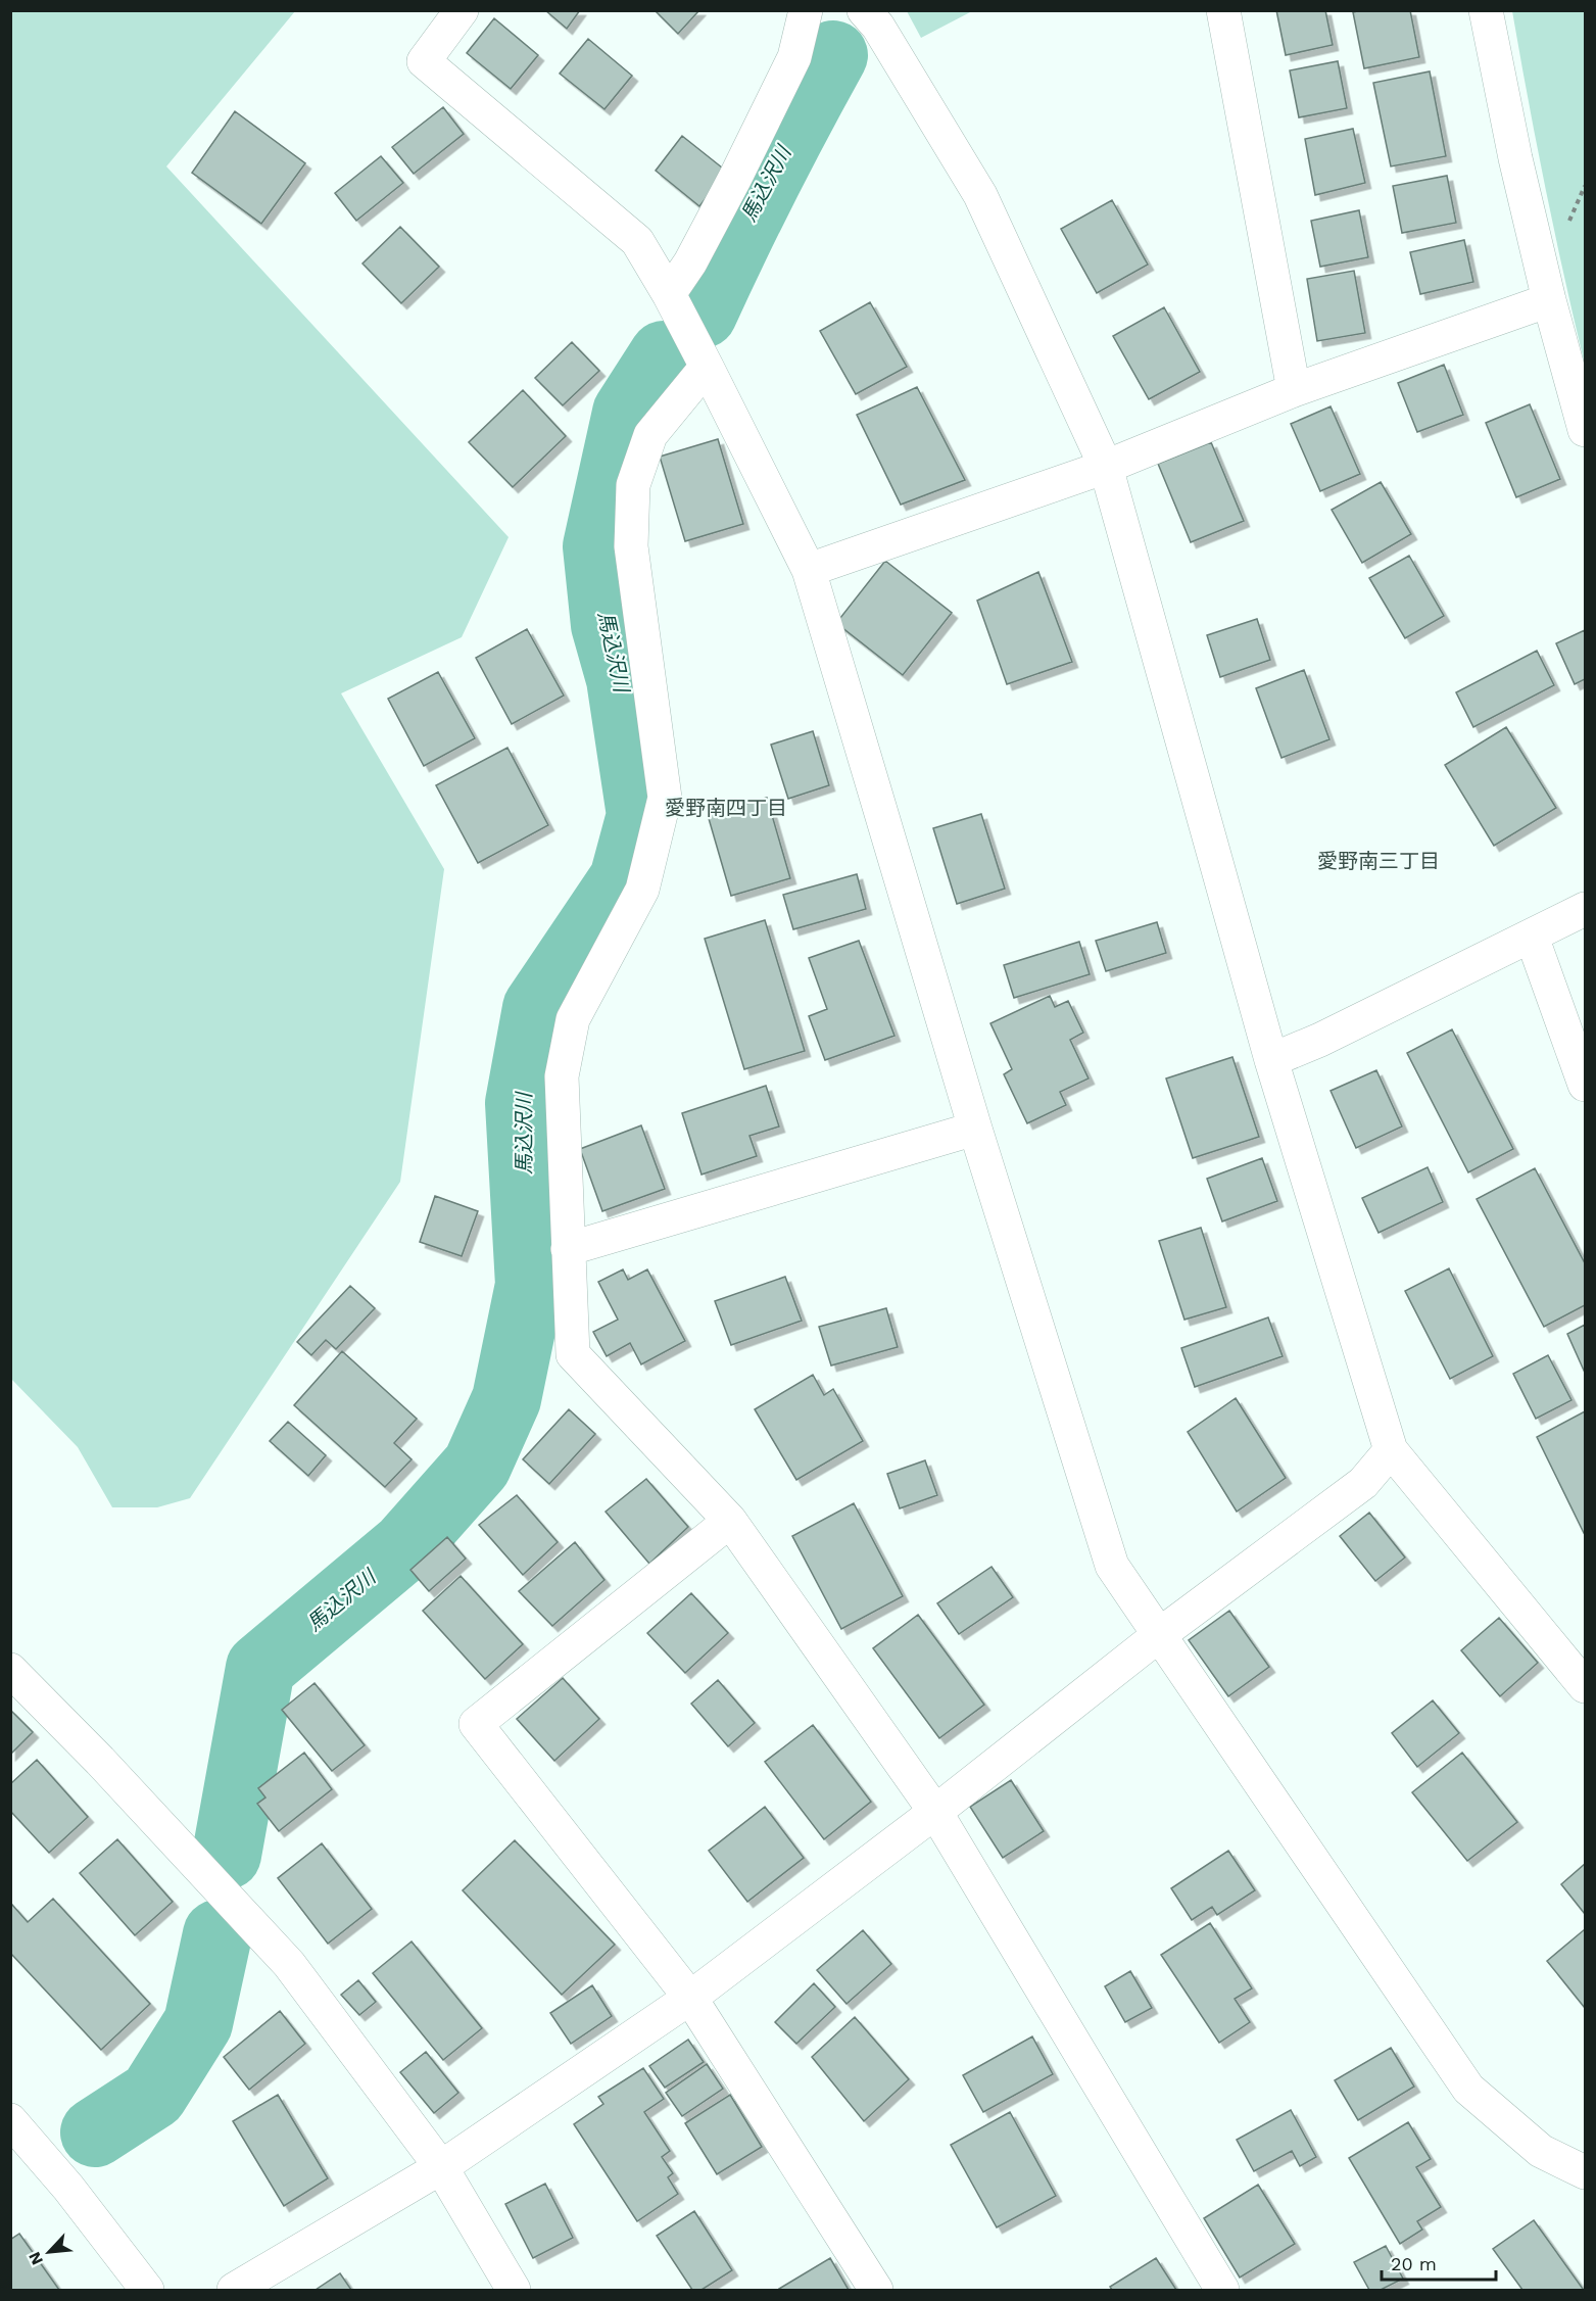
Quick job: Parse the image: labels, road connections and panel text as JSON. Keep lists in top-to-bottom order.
{
  "districts": ["愛野南四丁目", "愛野南三丁目"],
  "water": ["馬込沢川"],
  "scale_bar": "20 m",
  "north": "bottom left"
}
